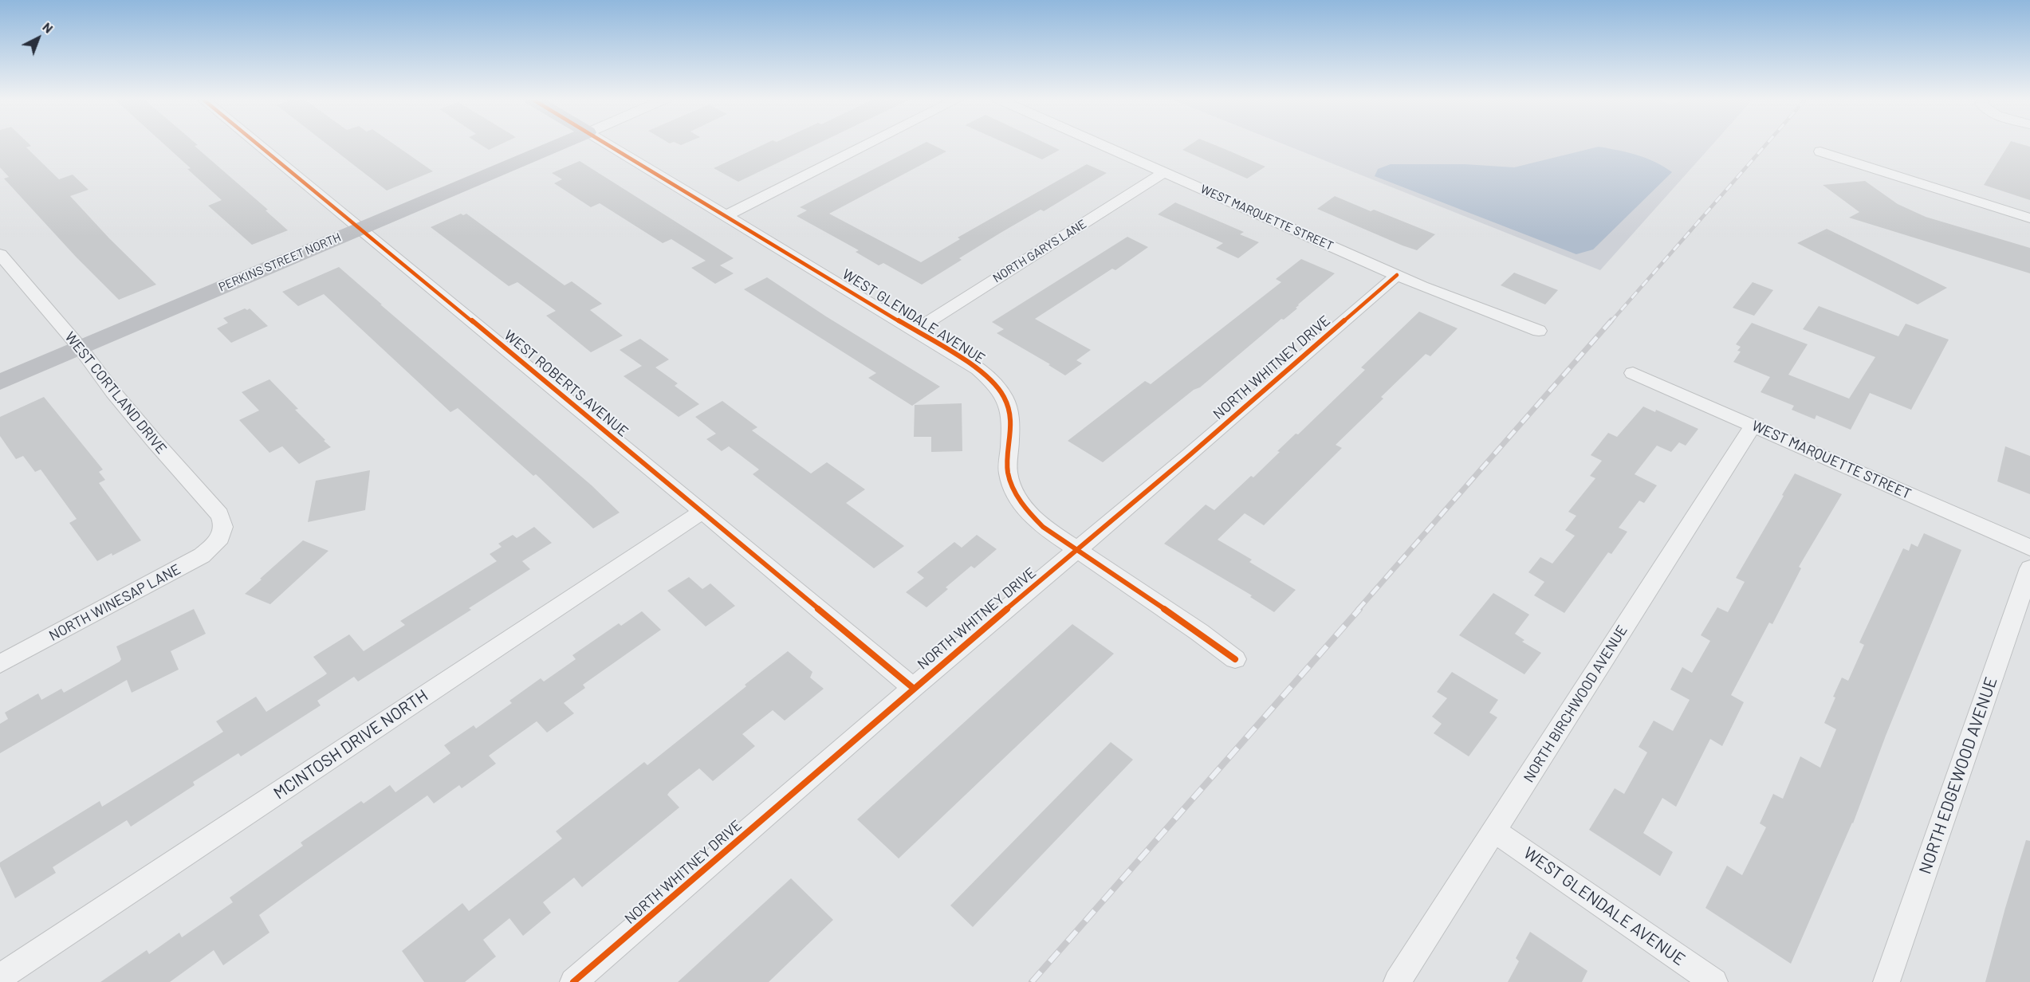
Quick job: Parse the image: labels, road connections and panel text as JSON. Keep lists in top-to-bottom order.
{
  "streets": {
    "street": [
      "WEST MARQUETTE STREET",
      "NORTH GARYS LANE",
      "PERKINS STREET NORTH",
      "WEST GLENDALE AVENUE",
      "NORTH WHITNEY DRIVE",
      "WEST ROBERTS AVENUE",
      "WEST CORTLAND DRIVE",
      "NORTH WINESAP LANE",
      "NORTH BIRCHWOOD AVENUE",
      "MCINTOSH DRIVE NORTH",
      "NORTH EDGEWOOD AVENUE"
    ]
  },
  "crossings": [
    ["WEST MARQUETTE STREET", "NORTH GARYS LANE"],
    ["WEST MARQUETTE STREET", "NORTH WHITNEY DRIVE"],
    ["WEST MARQUETTE STREET", "NORTH BIRCHWOOD AVENUE"],
    ["NORTH GARYS LANE", "WEST GLENDALE AVENUE"],
    ["PERKINS STREET NORTH", "WEST ROBERTS AVENUE"],
    ["PERKINS STREET NORTH", "WEST CORTLAND DRIVE"],
    ["WEST GLENDALE AVENUE", "NORTH WHITNEY DRIVE"],
    ["WEST GLENDALE AVENUE", "NORTH BIRCHWOOD AVENUE"],
    ["NORTH WHITNEY DRIVE", "WEST ROBERTS AVENUE"],
    ["WEST ROBERTS AVENUE", "MCINTOSH DRIVE NORTH"],
    ["WEST CORTLAND DRIVE", "NORTH WINESAP LANE"]
  ],
  "north": "top right"
}
